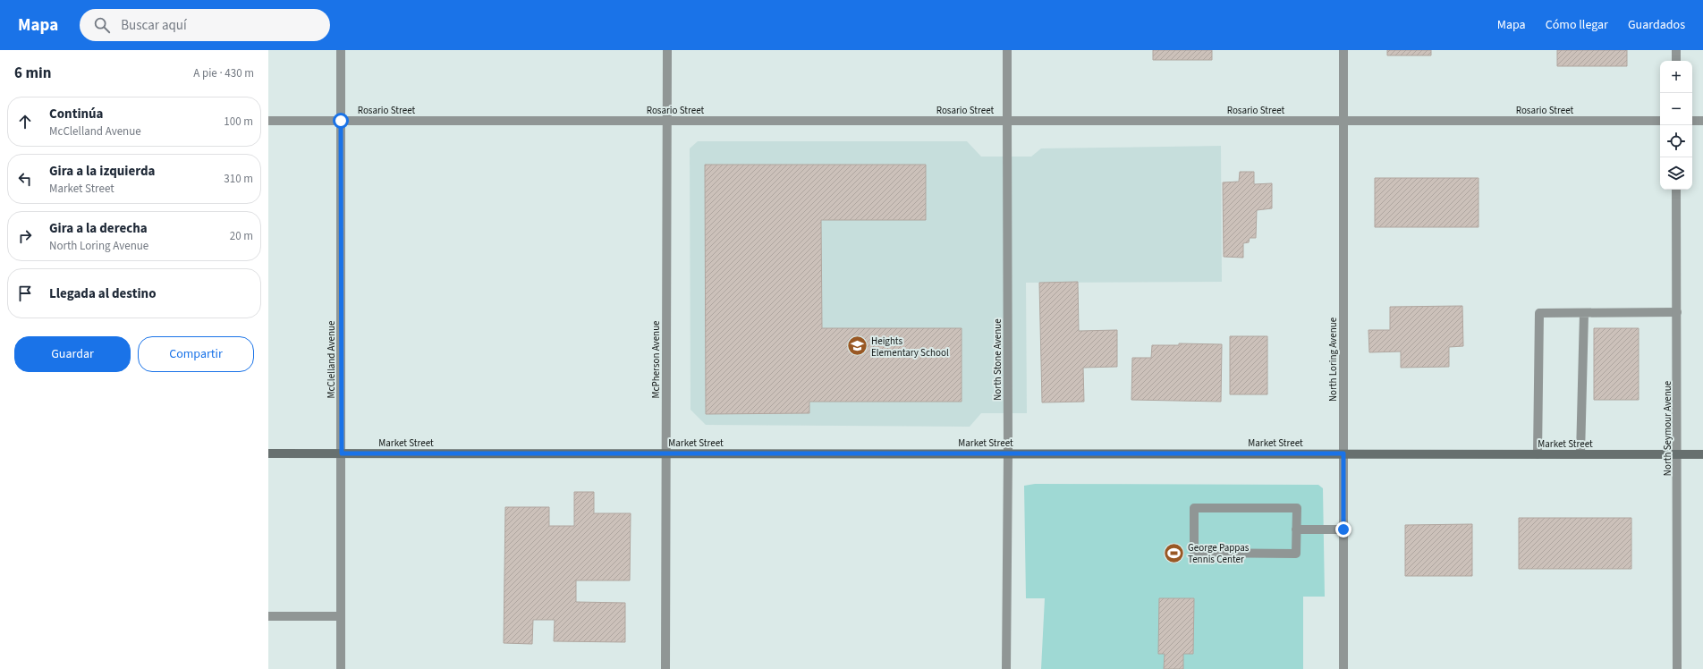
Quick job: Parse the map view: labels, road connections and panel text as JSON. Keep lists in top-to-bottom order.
{
  "streets": {
    "street": [
      "Rosario Street",
      "McClelland Avenue",
      "McPherson Avenue",
      "North Stone Avenue",
      "North Loring Avenue",
      "North Seymour Avenue",
      "Market Street"
    ]
  },
  "crossings": [
    ["Rosario Street", "McClelland Avenue"],
    ["Rosario Street", "McPherson Avenue"],
    ["Rosario Street", "North Stone Avenue"],
    ["Rosario Street", "North Loring Avenue"],
    ["McClelland Avenue", "Market Street"],
    ["McPherson Avenue", "Market Street"],
    ["North Stone Avenue", "Market Street"],
    ["North Loring Avenue", "Market Street"],
    ["North Seymour Avenue", "Market Street"]
  ],
  "places": {
    "school or university": ["Heights Elementary School"],
    "sports": ["George Pappas Tennis Center"]
  },
  "page": {
    "header": "Mapa",
    "search": "Buscar aquí",
    "nav": ["Mapa", "Cómo llegar", "Guardados"],
    "heading": ["6 min", "A pie · 430 m"],
    "map_buttons": ["+", "−"],
    "list": [
      ["Continúa", "McClelland Avenue", "100 m"],
      ["Gira a la izquierda", "Market Street", "310 m"],
      ["Gira a la derecha", "North Loring Avenue", "20 m"],
      "Llegada al destino"
    ],
    "buttons": ["Guardar", "Compartir"]
  }
}
